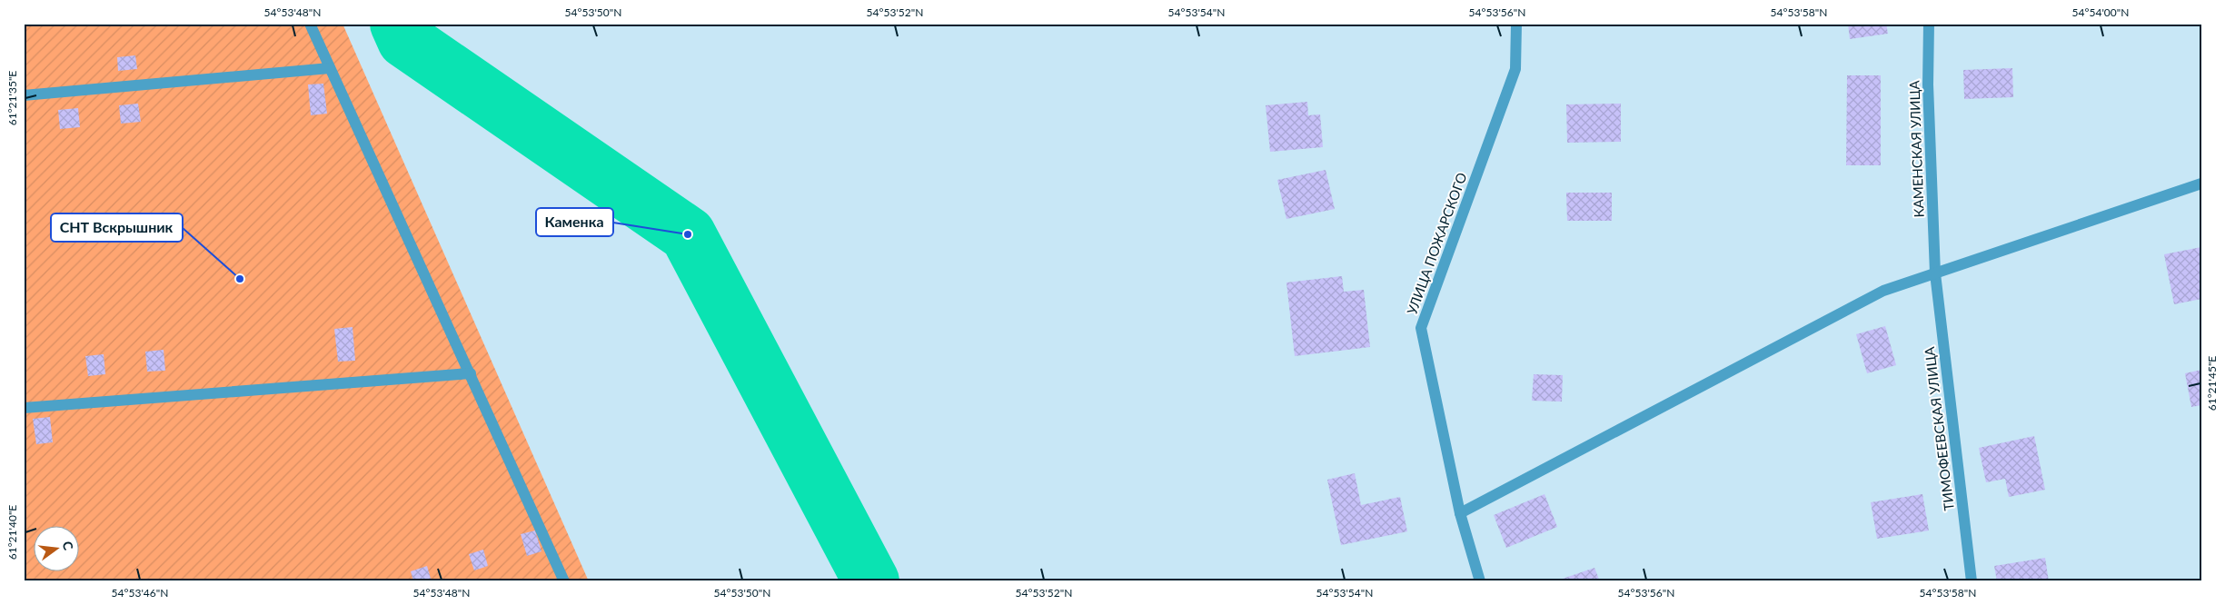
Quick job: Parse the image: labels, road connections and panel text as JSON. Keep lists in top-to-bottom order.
{
  "streets": {
    "street": ["КАМЕНСКАЯ УЛИЦА", "УЛИЦА ПОЖАРСКОГО", "ТИМОФЕЕВСКАЯ УЛИЦА"]
  },
  "crossings": [
    ["КАМЕНСКАЯ УЛИЦА", "ТИМОФЕЕВСКАЯ УЛИЦА"]
  ],
  "places": ["Каменка", "СНТ Вскрышник"],
  "north": "right",
  "coordinates": [
    "54°53'48\"N",
    "54°53'50\"N",
    "54°53'52\"N",
    "54°53'54\"N",
    "54°53'56\"N",
    "54°53'58\"N",
    "54°54'00\"N",
    "61°21'35\"E",
    "61°21'45\"E",
    "61°21'40\"E",
    "54°53'46\"N"
  ]
}
